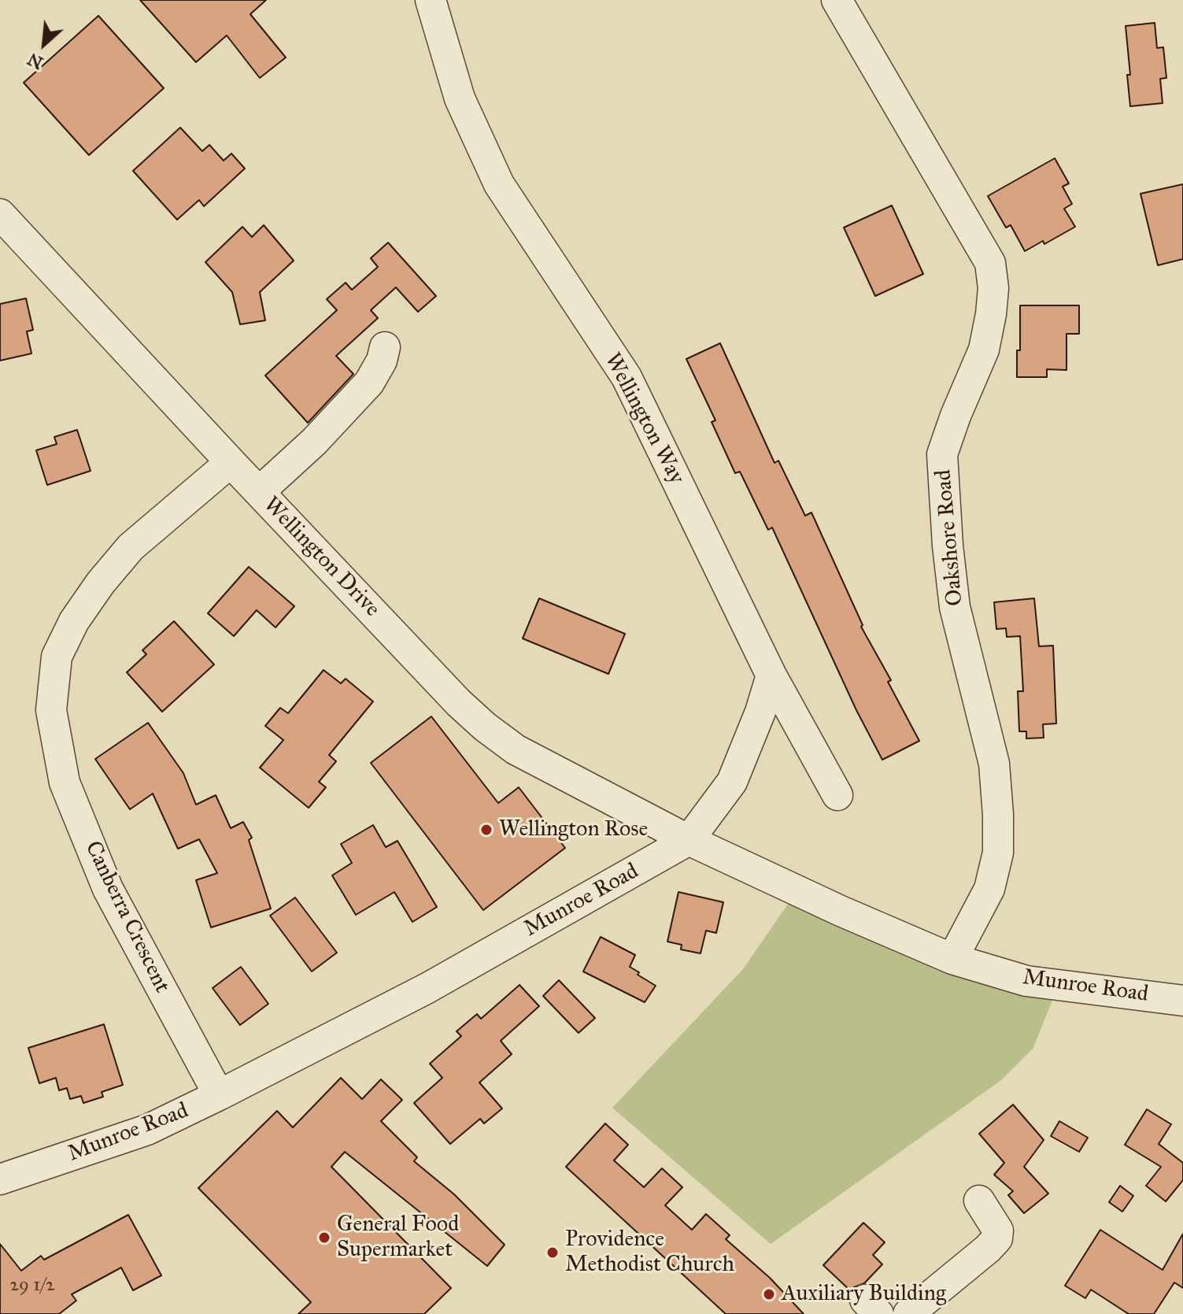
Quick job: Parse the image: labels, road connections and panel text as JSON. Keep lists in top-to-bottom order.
{
  "streets": {
    "street": [
      "Wellington Way",
      "Oakshore Road",
      "Wellington Drive",
      "Munroe Road",
      "Canberra Crescent"
    ]
  },
  "crossings": [
    ["Oakshore Road", "Munroe Road"],
    ["Wellington Drive", "Munroe Road"],
    ["Wellington Drive", "Canberra Crescent"],
    ["Munroe Road", "Canberra Crescent"]
  ],
  "places": [
    "Wellington Rose",
    "General Food Supermarket",
    "Providence Methodist Church",
    "Auxiliary Building"
  ],
  "house_numbers": ["29 1/2"],
  "north": "bottom left"
}
